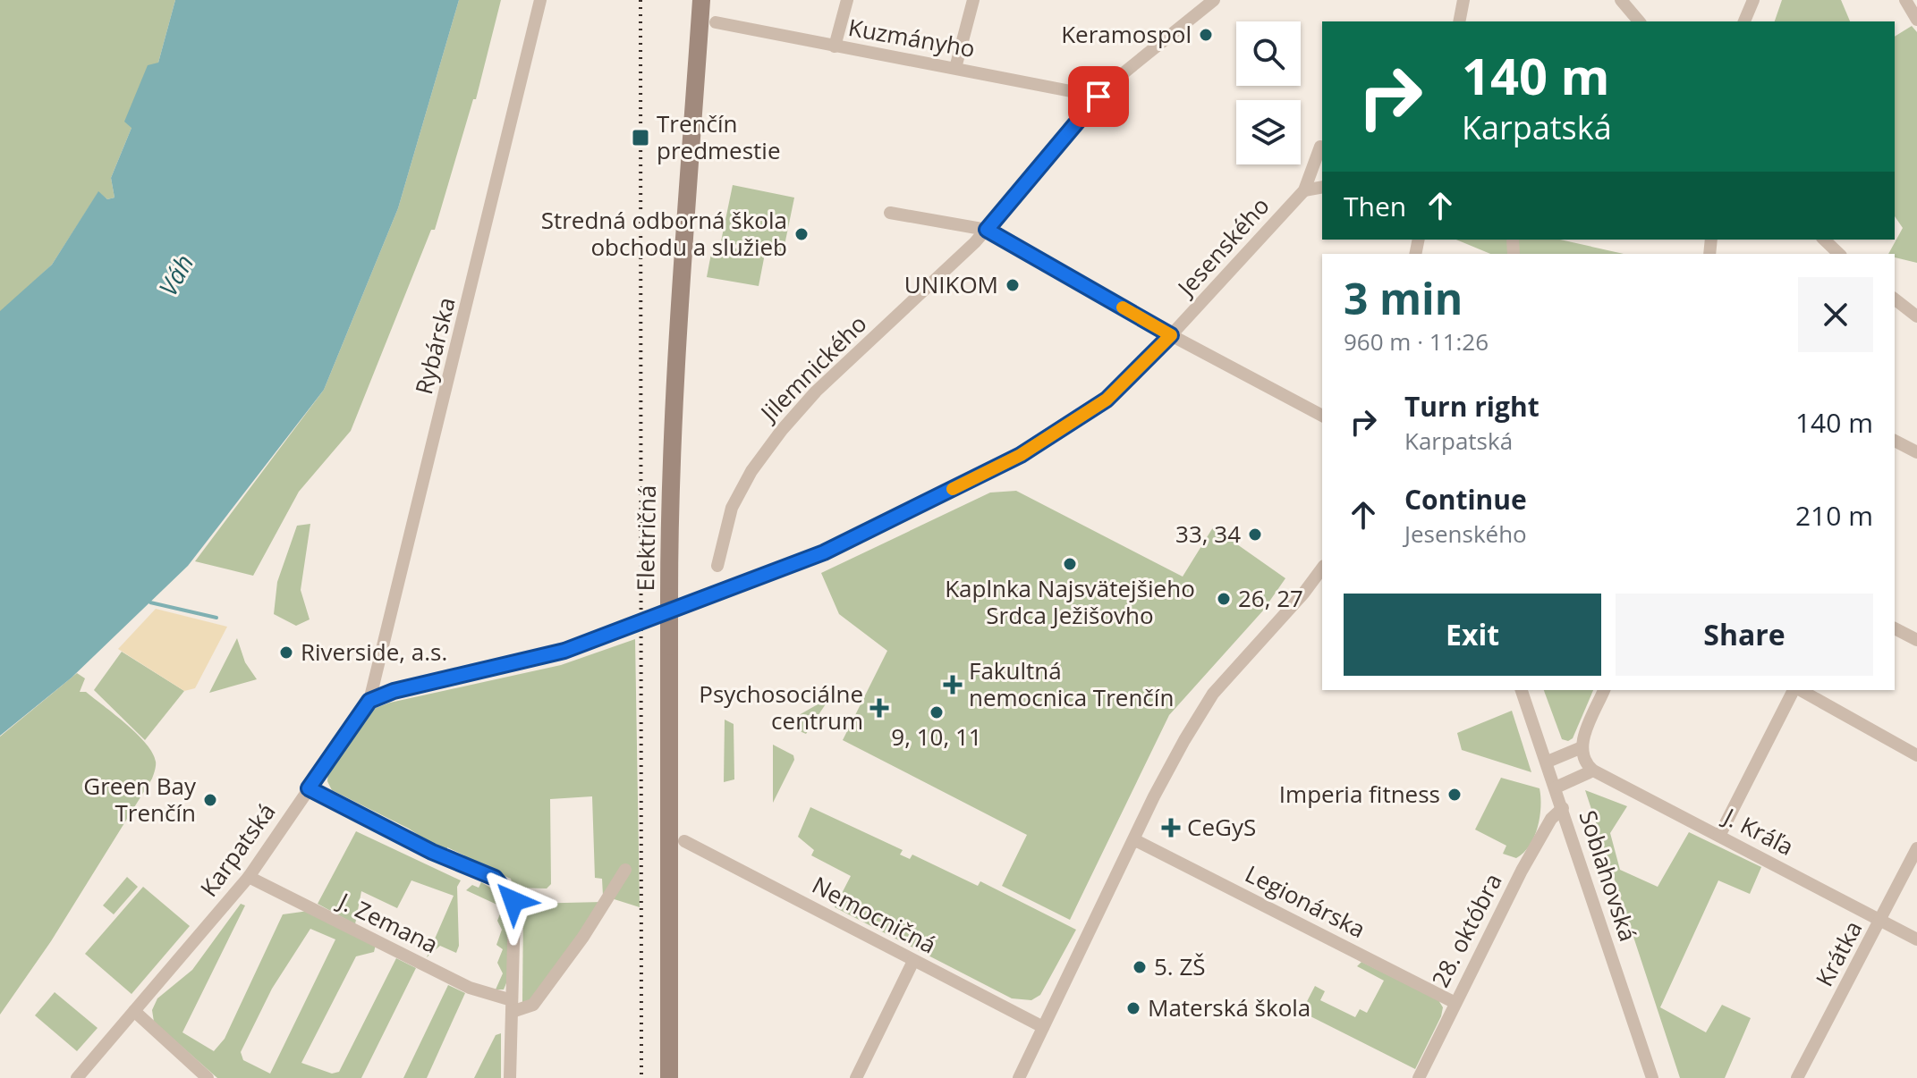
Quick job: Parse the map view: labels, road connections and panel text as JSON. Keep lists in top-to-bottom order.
{
  "streets": {
    "main road": ["Električná"],
    "street": [
      "Kuzmányho",
      "Jesenského",
      "Rybárska",
      "Jilemnického",
      "J. Kráľa",
      "Karpatská",
      "Soblahovská",
      "Legionárska",
      "Nemocničná",
      "J. Zemana",
      "28. októbra",
      "Krátka"
    ]
  },
  "crossings": [
    ["Kuzmányho", "Jilemnického"],
    ["Jesenského", "Rybárska"],
    ["Jesenského", "Karpatská"],
    ["Rybárska", "Karpatská"],
    ["J. Kráľa", "Krátka"],
    ["Karpatská", "J. Zemana"],
    ["Soblahovská", "28. októbra"],
    ["Legionárska", "28. októbra"]
  ],
  "water": ["Váh"],
  "places": {
    "other": [
      "Keramospol",
      "Stredná odborná škola obchodu a služieb",
      "UNIKOM",
      "33, 34",
      "Kaplnka Najsvätejšieho Srdca Ježišovho",
      "26, 27",
      "Riverside, a.s.",
      "9, 10, 11",
      "Imperia fitness",
      "Green Bay Trenčín",
      "5. ZŠ",
      "Materská škola"
    ],
    "transit": ["Trenčín predmestie"],
    "health": ["Fakultná nemocnica Trenčín", "Psychosociálne centrum", "CeGyS"]
  },
  "page": {
    "turn": ["140 m", "Karpatská"],
    "then": "Then",
    "heading": ["3 min", "960 m · 11:26"],
    "list": [
      {
        "name": "Turn right",
        "note": "Karpatská",
        "value": "140 m"
      },
      {
        "name": "Continue",
        "note": "Jesenského",
        "value": "210 m"
      }
    ],
    "buttons": ["Exit", "Share"]
  }
}
